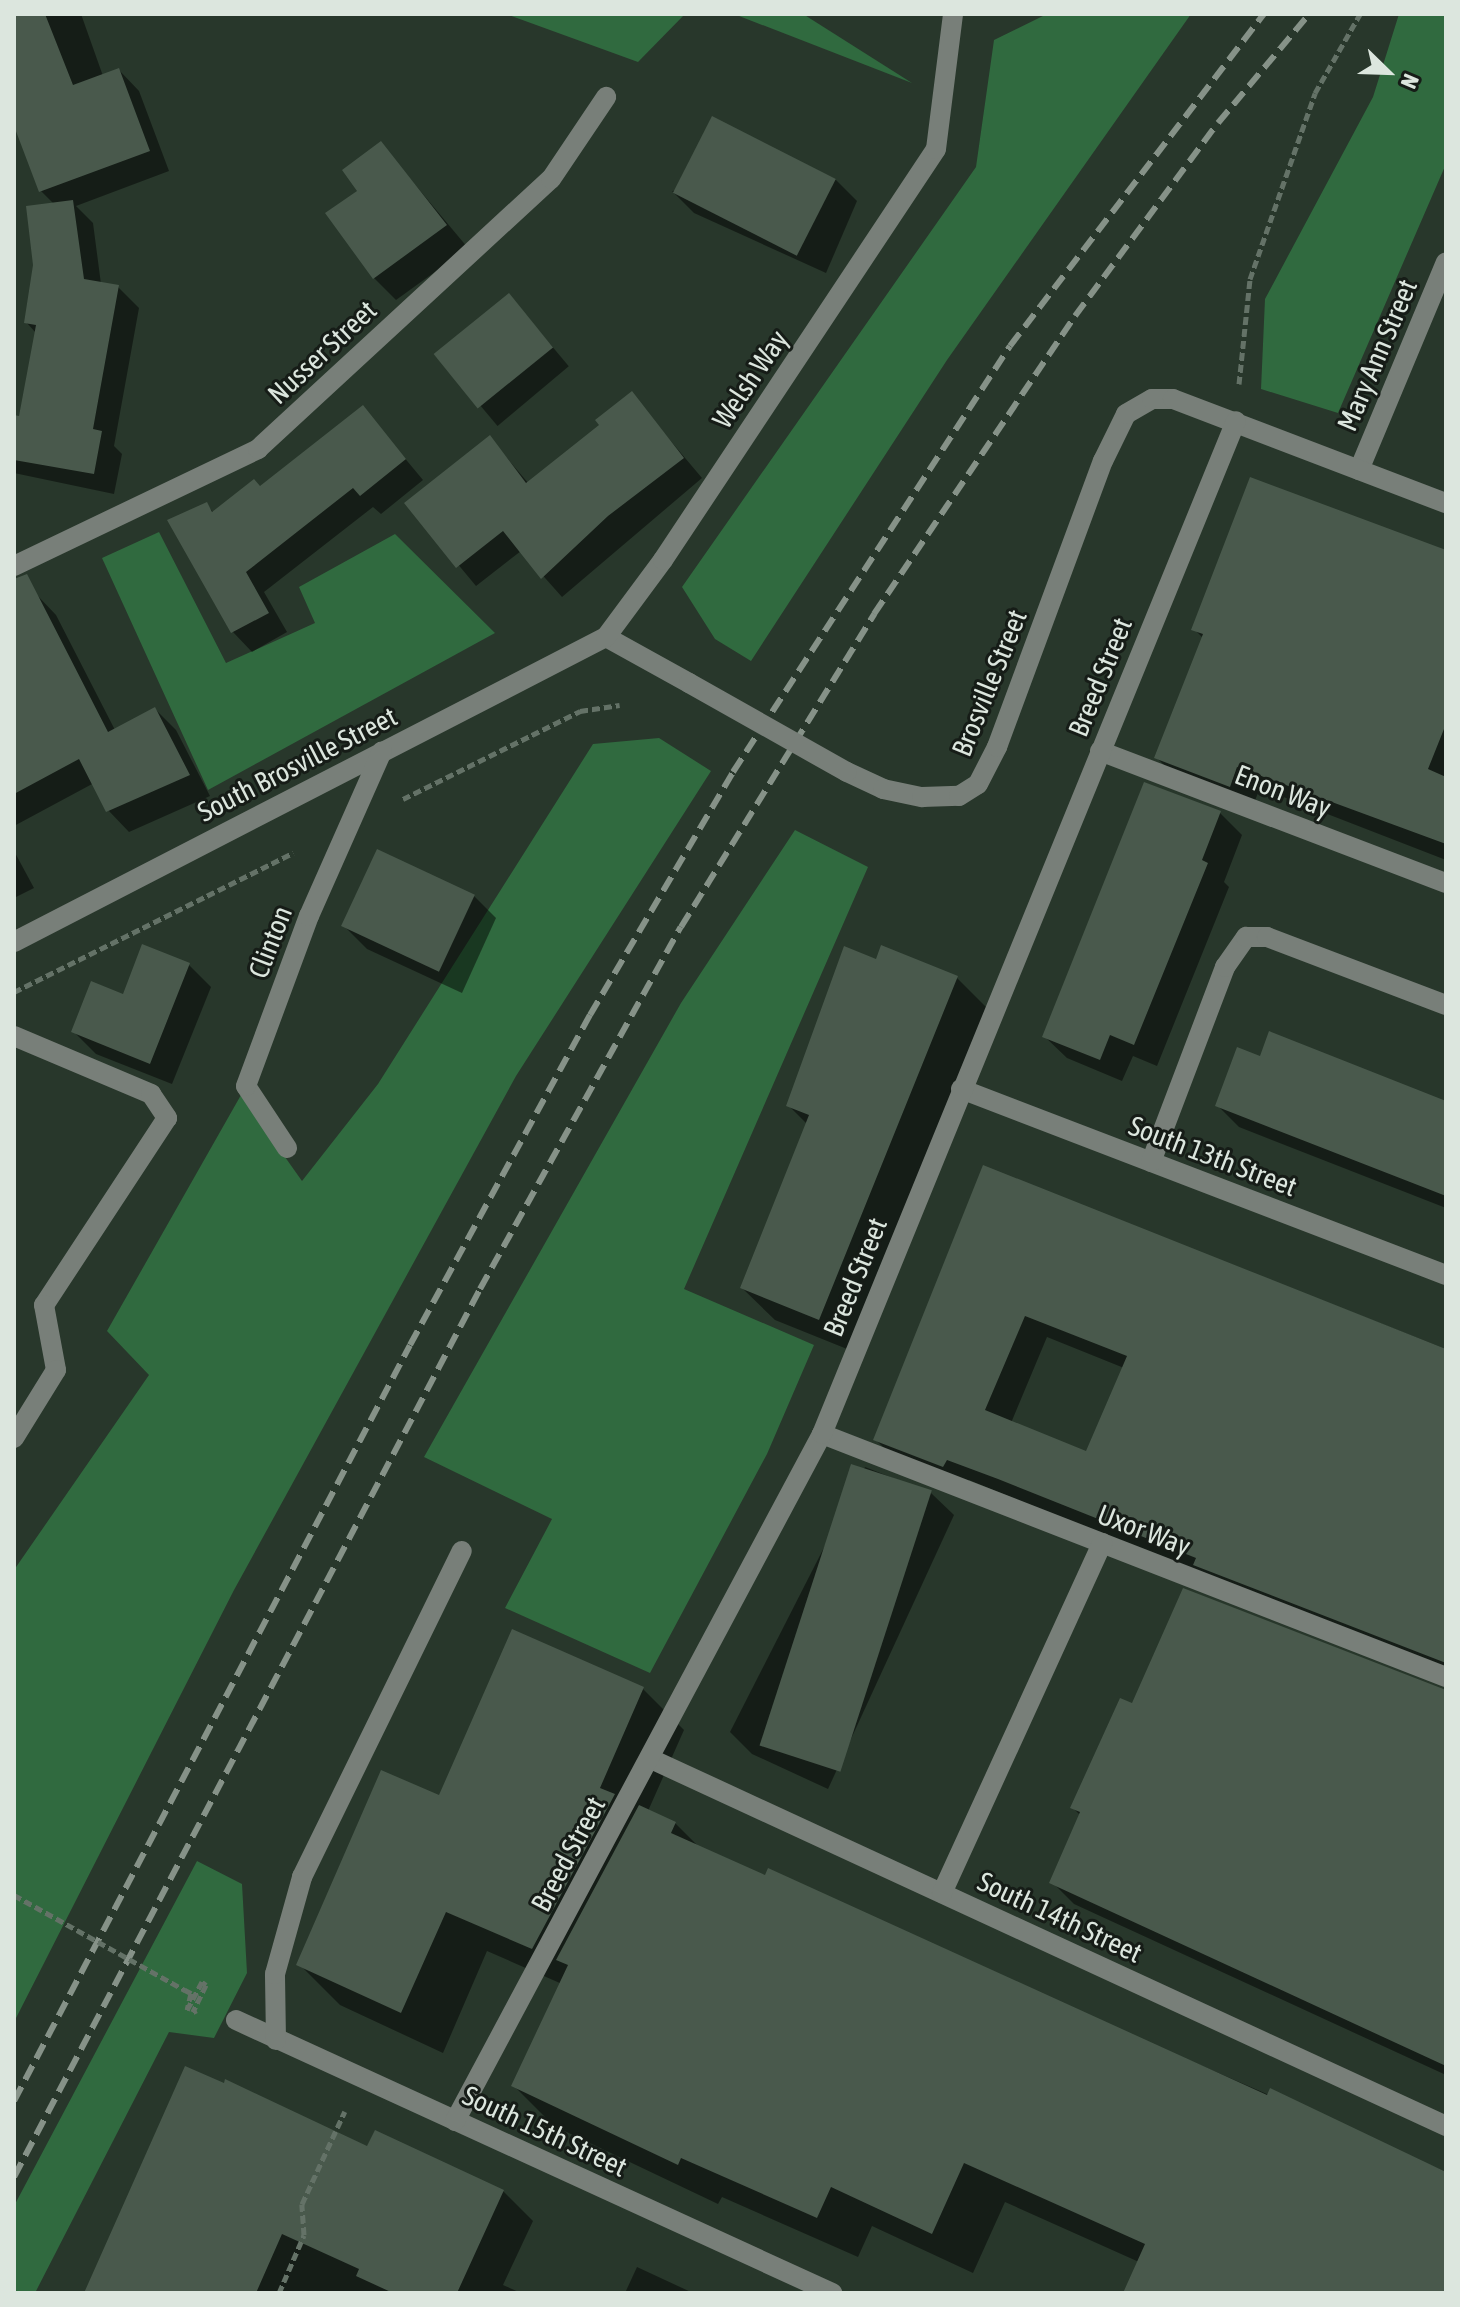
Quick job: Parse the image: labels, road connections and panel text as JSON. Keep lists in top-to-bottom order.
{
  "streets": {
    "street": [
      "Nusser Street",
      "Mary Ann Street",
      "Welsh Way",
      "Breed Street",
      "Brosville Street",
      "South Brosville Street",
      "Enon Way",
      "Clinton",
      "South 13th Street",
      "Uxor Way",
      "South 14th Street",
      "South 15th Street"
    ]
  },
  "crossings": [
    ["Mary Ann Street", "Brosville Street"],
    ["Welsh Way", "Brosville Street"],
    ["Welsh Way", "South Brosville Street"],
    ["Breed Street", "Brosville Street"],
    ["Breed Street", "Enon Way"],
    ["Breed Street", "South 13th Street"],
    ["Breed Street", "Uxor Way"],
    ["Breed Street", "South 14th Street"],
    ["Breed Street", "South 15th Street"],
    ["Brosville Street", "South Brosville Street"],
    ["South Brosville Street", "Clinton"]
  ],
  "north": "bottom right"
}
